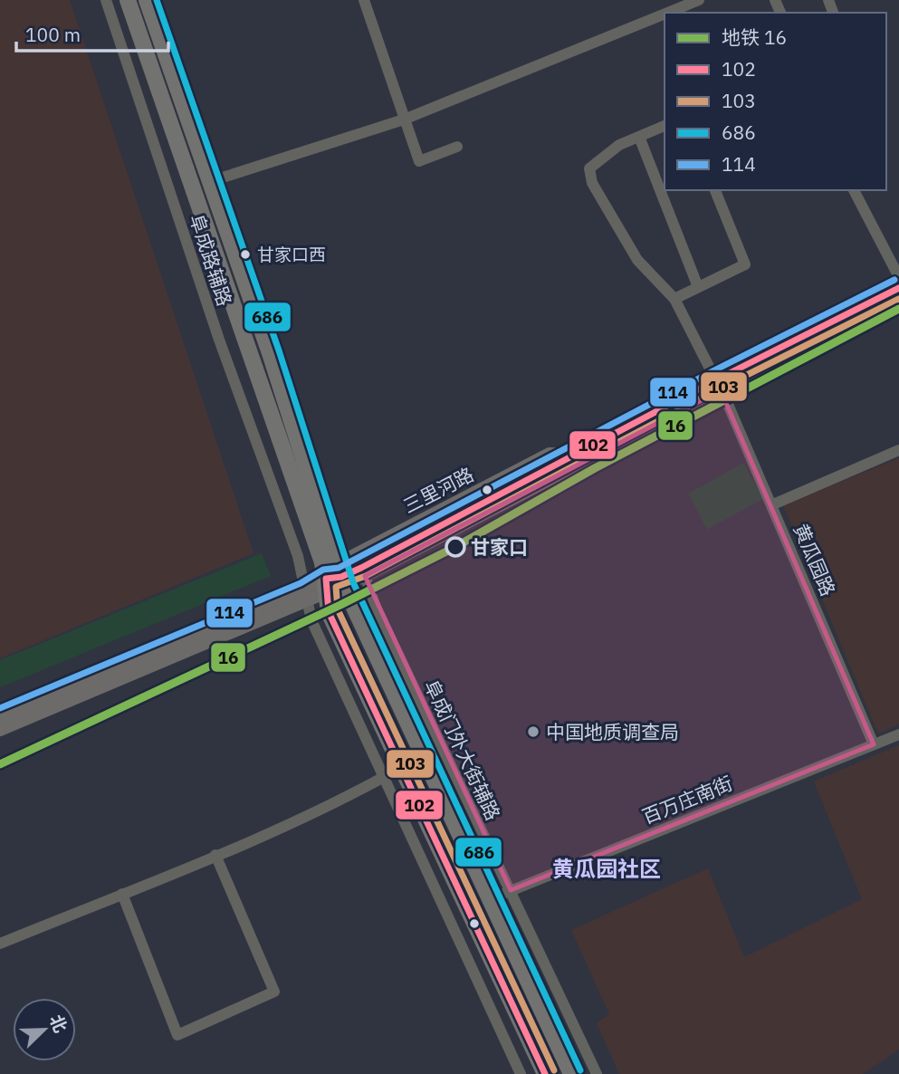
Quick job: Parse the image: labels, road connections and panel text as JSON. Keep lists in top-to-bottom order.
{
  "streets": {
    "main road": ["三里河路"],
    "street": [
      "阜成路辅路",
      "黄瓜园路",
      "阜成门外大街辅路",
      "百万庄南街"
    ]
  },
  "crossings": [
    ["阜成路辅路", "三里河路"],
    ["三里河路", "黄瓜园路"],
    ["三里河路", "阜成门外大街辅路"],
    ["黄瓜园路", "百万庄南街"],
    ["阜成门外大街辅路", "百万庄南街"]
  ],
  "districts": ["黄瓜园社区"],
  "places": ["甘家口西", "甘家口", "中国地质调查局"],
  "lines": [
    "transit line 686",
    "transit line 114",
    "transit line 102",
    "transit line 103",
    "metro line 16"
  ],
  "legend": [
    "地铁 16",
    "102",
    "103",
    "686",
    "114"
  ],
  "scale_bar": "100 m",
  "north": "top right"
}
